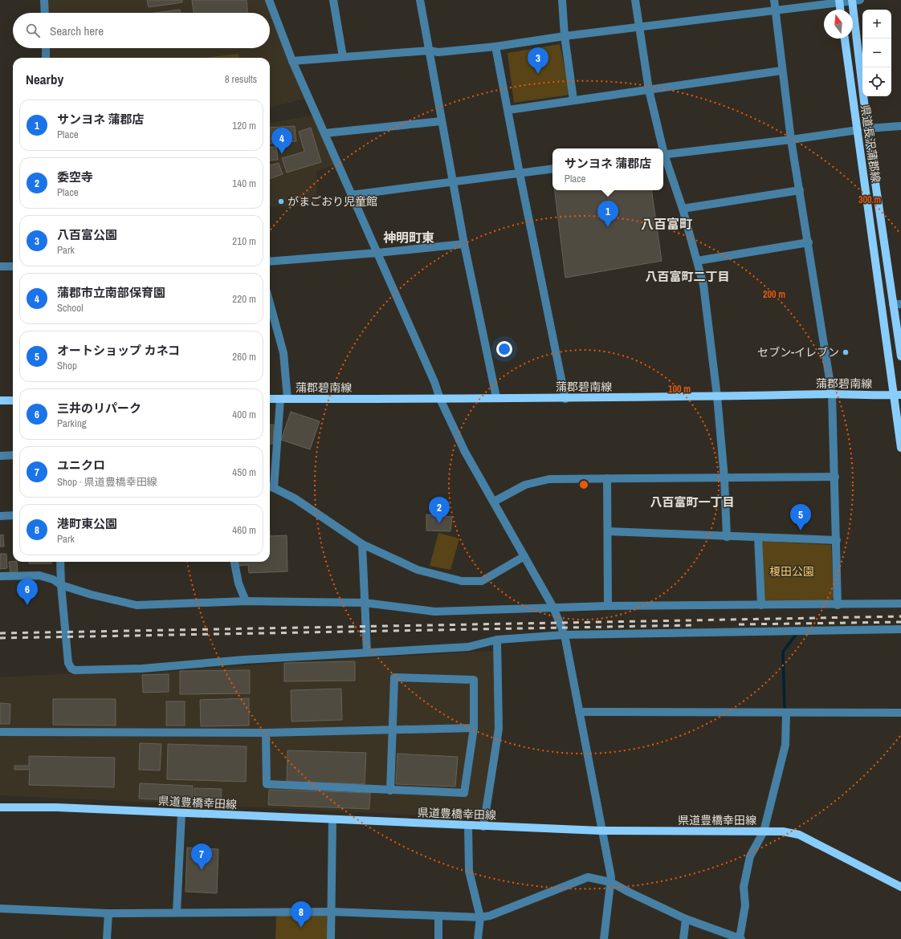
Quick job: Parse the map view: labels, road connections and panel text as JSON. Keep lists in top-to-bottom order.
{
  "streets": {
    "main road": ["県道長沢蒲郡線", "蒲郡碧南線", "県道豊橋幸田線"]
  },
  "crossings": [
    ["県道長沢蒲郡線", "蒲郡碧南線"]
  ],
  "districts": [
    "八百富町",
    "神明町東",
    "八百富町二丁目",
    "八百富町一丁目"
  ],
  "parks": ["榎田公園"],
  "places": ["がまごおり児童館", "セブン-イレブン"],
  "north": "top",
  "page": {
    "map_buttons": ["+", "−"],
    "search": "Search here",
    "pins": [
      "3",
      "4",
      "1",
      "2",
      "5",
      "6",
      "7",
      "8"
    ],
    "heading": ["Nearby", "8 results"],
    "list": [
      {
        "mark": "1",
        "name": "サンヨネ 蒲郡店",
        "note": "Place",
        "value": "120 m"
      },
      {
        "mark": "2",
        "name": "委空寺",
        "note": "Place",
        "value": "140 m"
      },
      {
        "mark": "3",
        "name": "八百富公園",
        "note": "Park",
        "value": "210 m"
      },
      {
        "mark": "4",
        "name": "蒲郡市立南部保育園",
        "note": "School",
        "value": "220 m"
      },
      {
        "mark": "5",
        "name": "オートショップ カネコ",
        "note": "Shop",
        "value": "260 m"
      },
      {
        "mark": "6",
        "name": "三井のリパーク",
        "note": "Parking",
        "value": "400 m"
      },
      {
        "mark": "7",
        "name": "ユニクロ",
        "note": "Shop · 県道豊橋幸田線",
        "value": "450 m"
      },
      {
        "mark": "8",
        "name": "港町東公園",
        "note": "Park",
        "value": "460 m"
      }
    ],
    "popup": ["サンヨネ 蒲郡店", "Place"]
  },
  "rings": ["300 m", "200 m", "100 m"]
}
